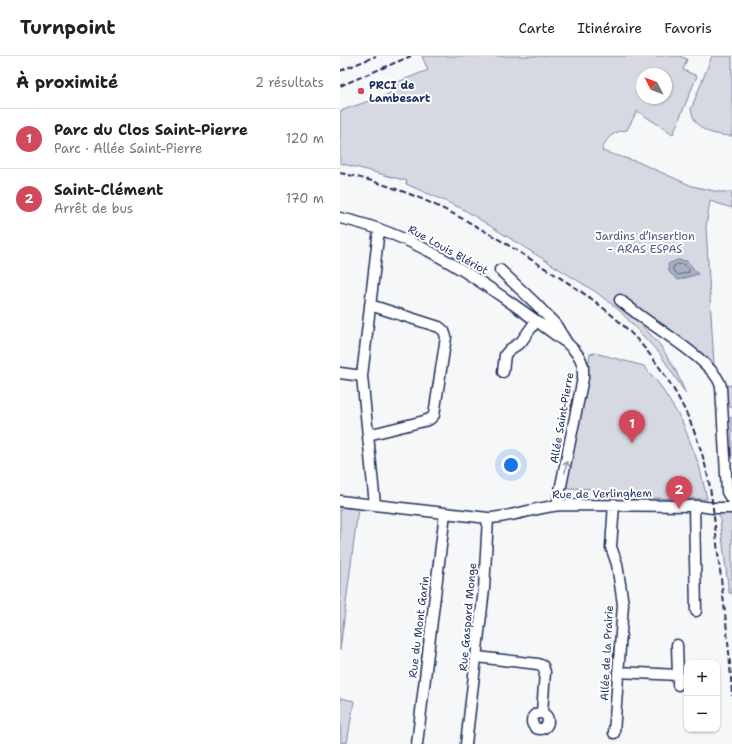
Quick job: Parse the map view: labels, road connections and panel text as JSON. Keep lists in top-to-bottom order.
{
  "streets": {
    "street": [
      "Rue Louis Blériot",
      "Allée Saint-Pierre",
      "Rue de Verlinghem",
      "Rue Gaspard Monge",
      "Rue du Mont Garin",
      "Allée de la Prairie"
    ]
  },
  "crossings": [
    ["Rue Louis Blériot", "Allée Saint-Pierre"],
    ["Allée Saint-Pierre", "Rue de Verlinghem"],
    ["Rue de Verlinghem", "Rue Gaspard Monge"],
    ["Rue de Verlinghem", "Rue du Mont Garin"],
    ["Rue de Verlinghem", "Allée de la Prairie"]
  ],
  "one_way": ["Allée Saint-Pierre"],
  "parks": ["Jardins d’insertion - ARAS ESPAS"],
  "places": ["PRCI de Lambesart"],
  "north": "top left",
  "page": {
    "header": "Turnpoint",
    "nav": ["Carte", "Itinéraire", "Favoris"],
    "heading": ["À proximité", "2 résultats"],
    "list": [
      {
        "mark": "1",
        "name": "Parc du Clos Saint-Pierre",
        "note": "Parc · Allée Saint-Pierre",
        "value": "120 m"
      },
      {
        "mark": "2",
        "name": "Saint-Clément",
        "note": "Arrêt de bus",
        "value": "170 m"
      }
    ],
    "pins": ["1", "2"],
    "map_buttons": ["+", "−"]
  }
}
